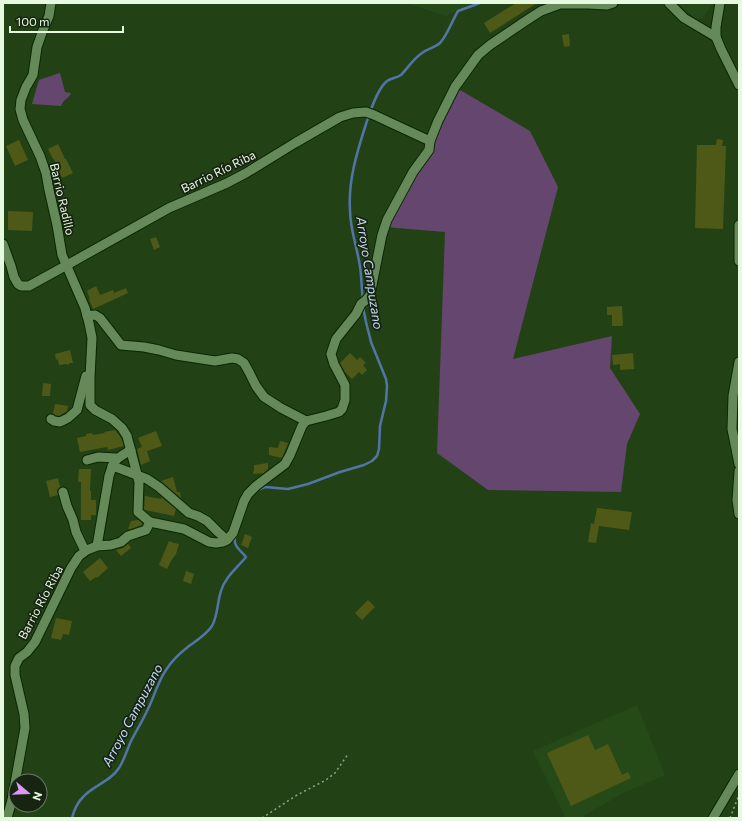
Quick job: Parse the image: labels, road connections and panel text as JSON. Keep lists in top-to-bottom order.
{
  "streets": {
    "street": ["Barrio Río Riba", "Barrio Radillo"]
  },
  "crossings": [
    ["Barrio Río Riba", "Barrio Radillo"]
  ],
  "water": ["Arroyo Campuzano"],
  "scale_bar": "100 m",
  "north": "right"
}
